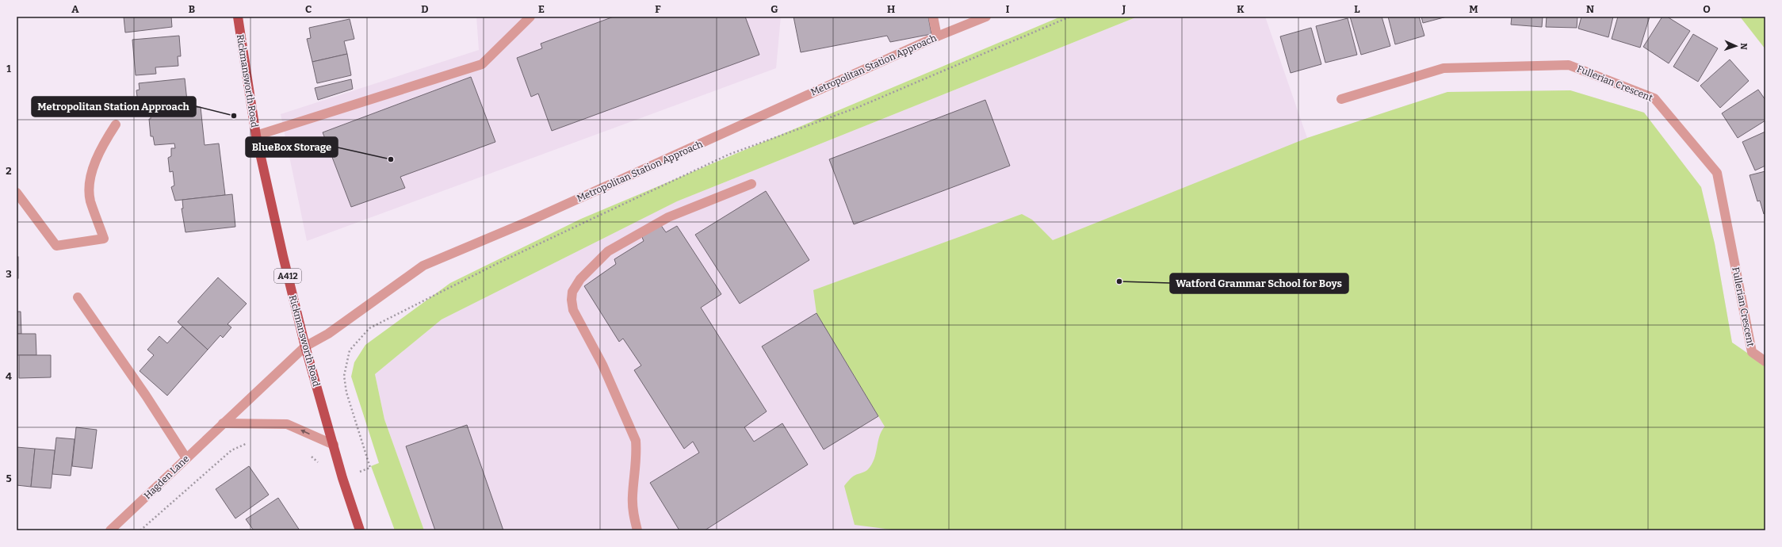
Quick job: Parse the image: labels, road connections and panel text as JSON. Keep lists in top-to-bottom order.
{
  "streets": {
    "main road": ["Rickmansworth Road", "A412"],
    "street": ["Metropolitan Station Approach", "Fullerian Crescent", "Hagden Lane"]
  },
  "crossings": [
    ["Metropolitan Station Approach", "Rickmansworth Road"],
    ["Metropolitan Station Approach", "Hagden Lane"],
    ["Rickmansworth Road", "Hagden Lane"]
  ],
  "places": ["Metropolitan Station Approach", "BlueBox Storage", "Watford Grammar School for Boys"],
  "north": "right",
  "grid": {
    "columns": [
      "A",
      "B",
      "C",
      "D",
      "E",
      "F",
      "G",
      "H",
      "I",
      "J",
      "K",
      "L",
      "M",
      "N",
      "O"
    ],
    "rows": [
      "1",
      "2",
      "3",
      "4",
      "5"
    ]
  }
}
